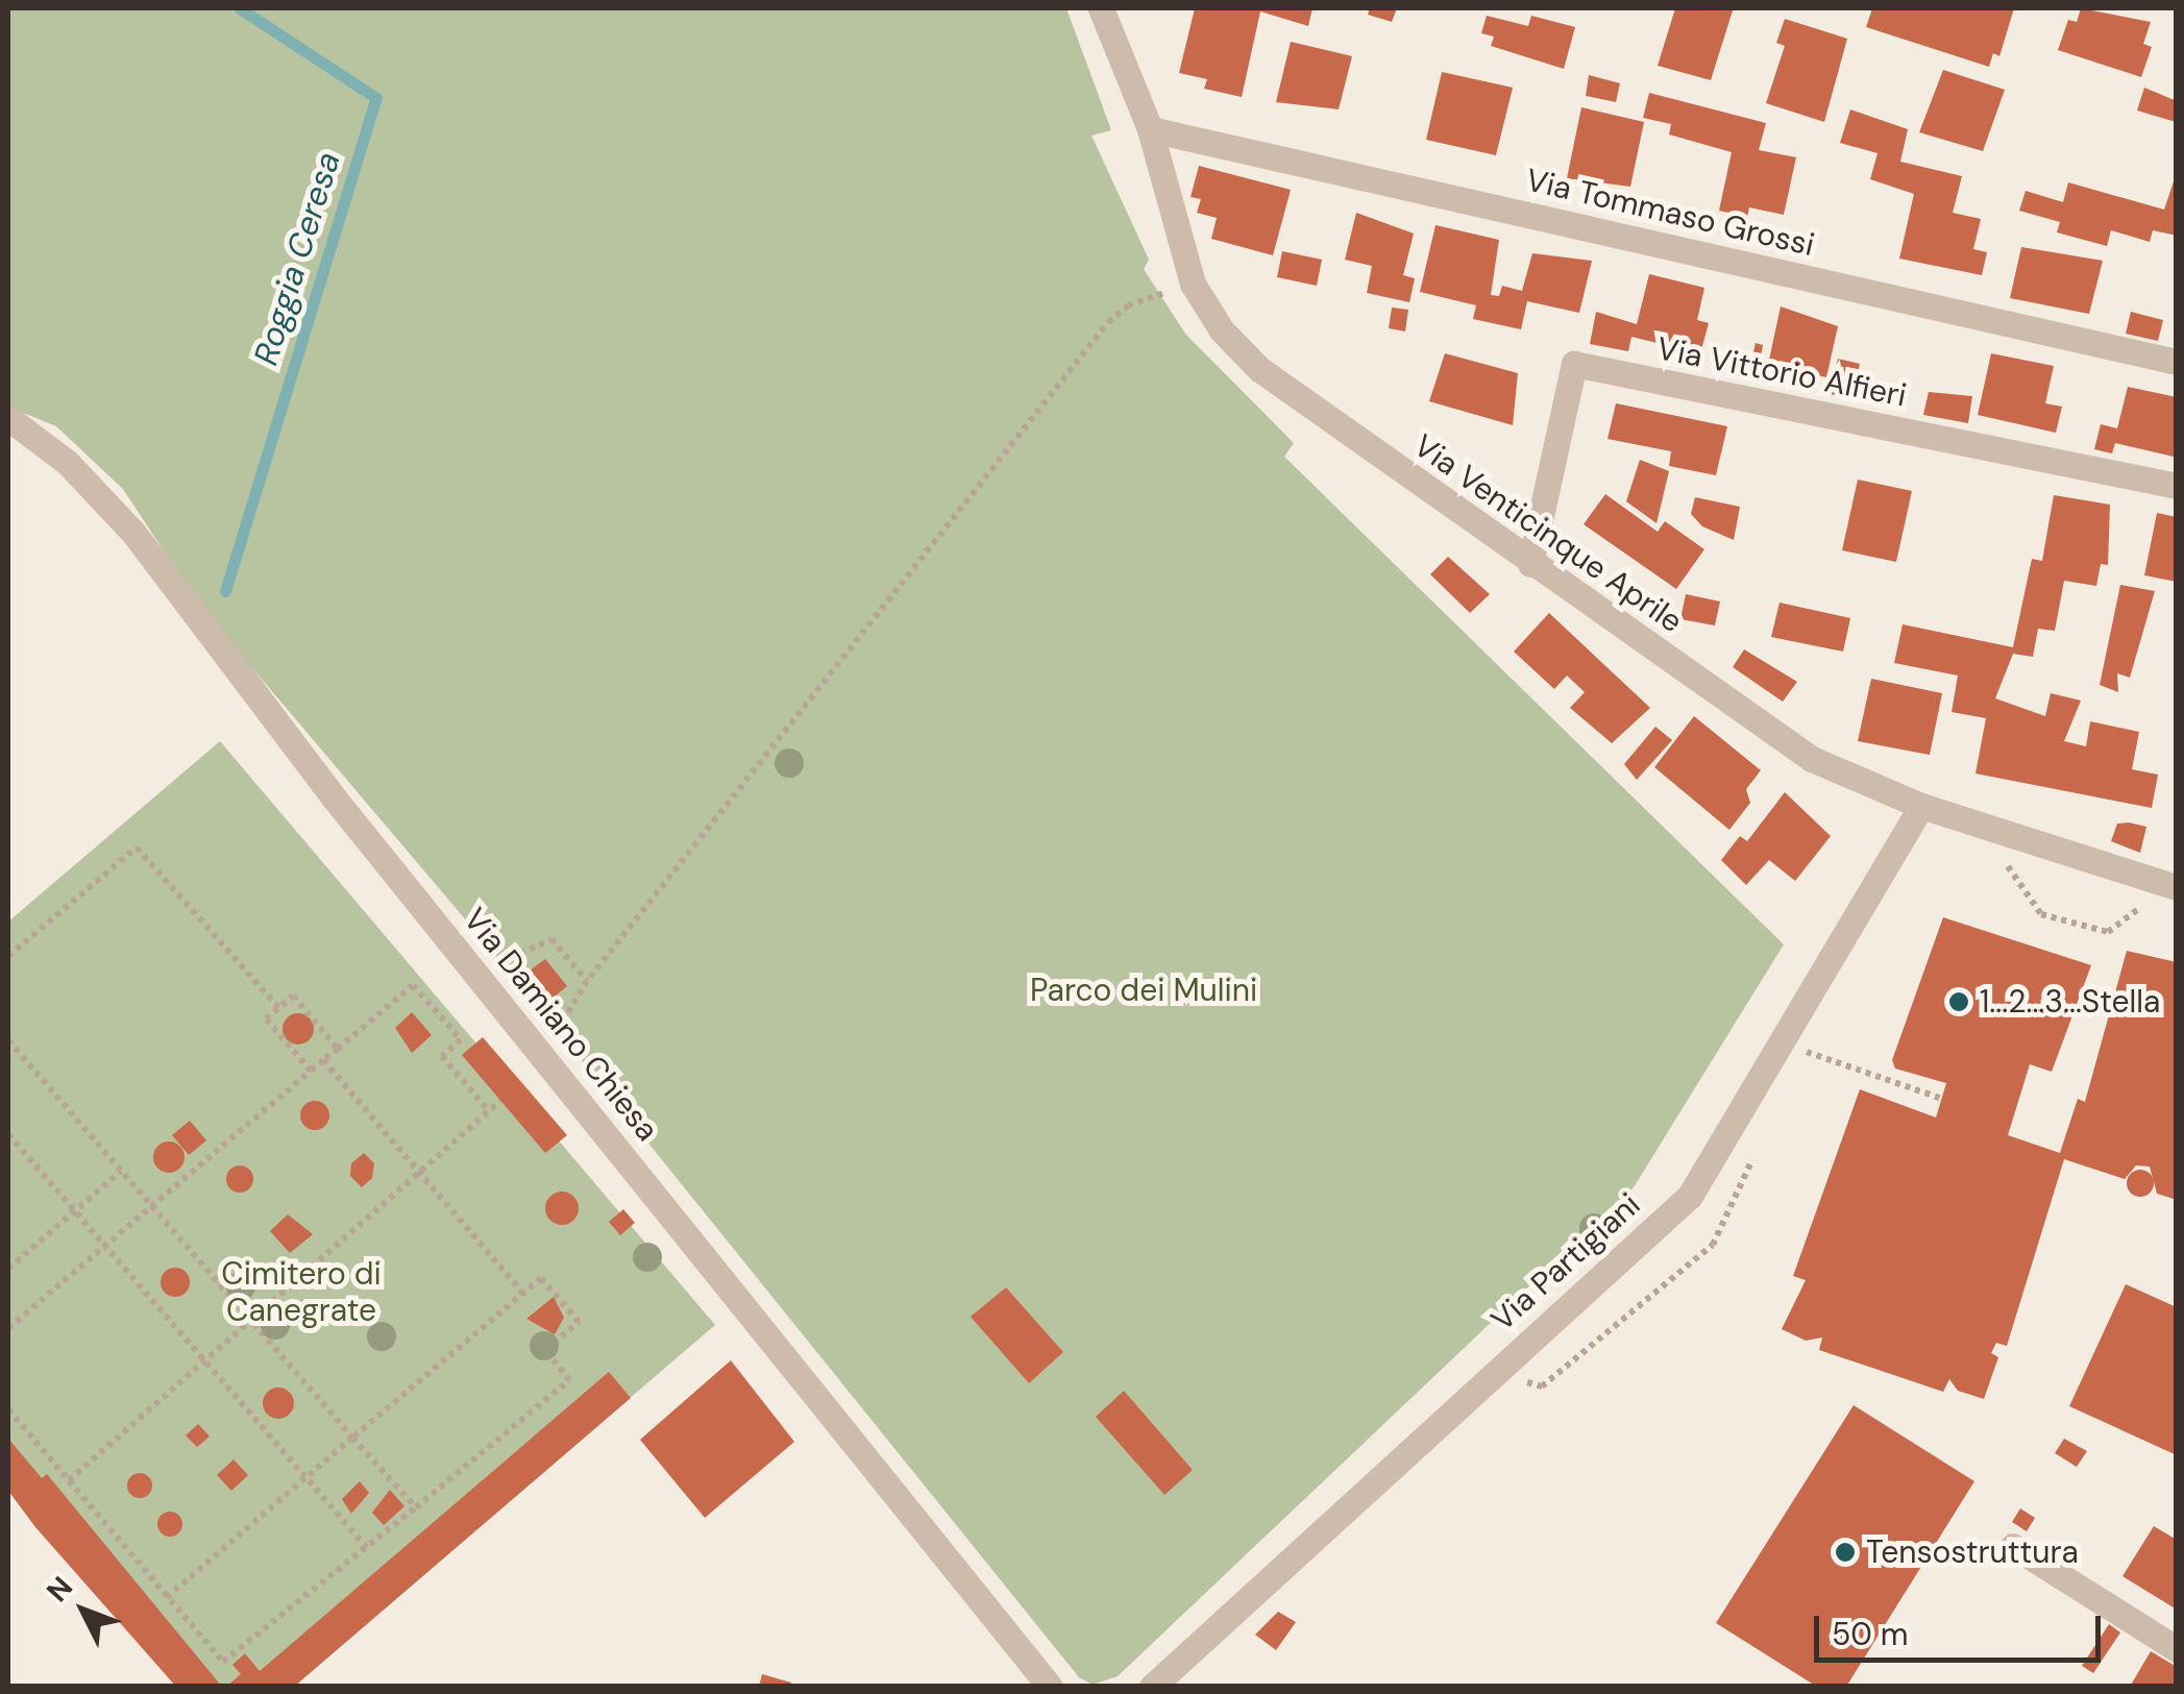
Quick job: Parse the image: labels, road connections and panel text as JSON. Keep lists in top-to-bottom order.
{
  "streets": {
    "street": [
      "Via Tommaso Grossi",
      "Via Vittorio Alfieri",
      "Via Venticinque Aprile",
      "Via Damiano Chiesa",
      "Via Partigiani"
    ]
  },
  "crossings": [
    ["Via Tommaso Grossi", "Via Venticinque Aprile"],
    ["Via Vittorio Alfieri", "Via Venticinque Aprile"],
    ["Via Venticinque Aprile", "Via Partigiani"]
  ],
  "water": ["Roggia Ceresa"],
  "parks": ["Parco dei Mulini", "Cimitero di Canegrate"],
  "places": ["1...2...3...Stella", "Tensostruttura"],
  "scale_bar": "50 m",
  "north": "top left"
}
